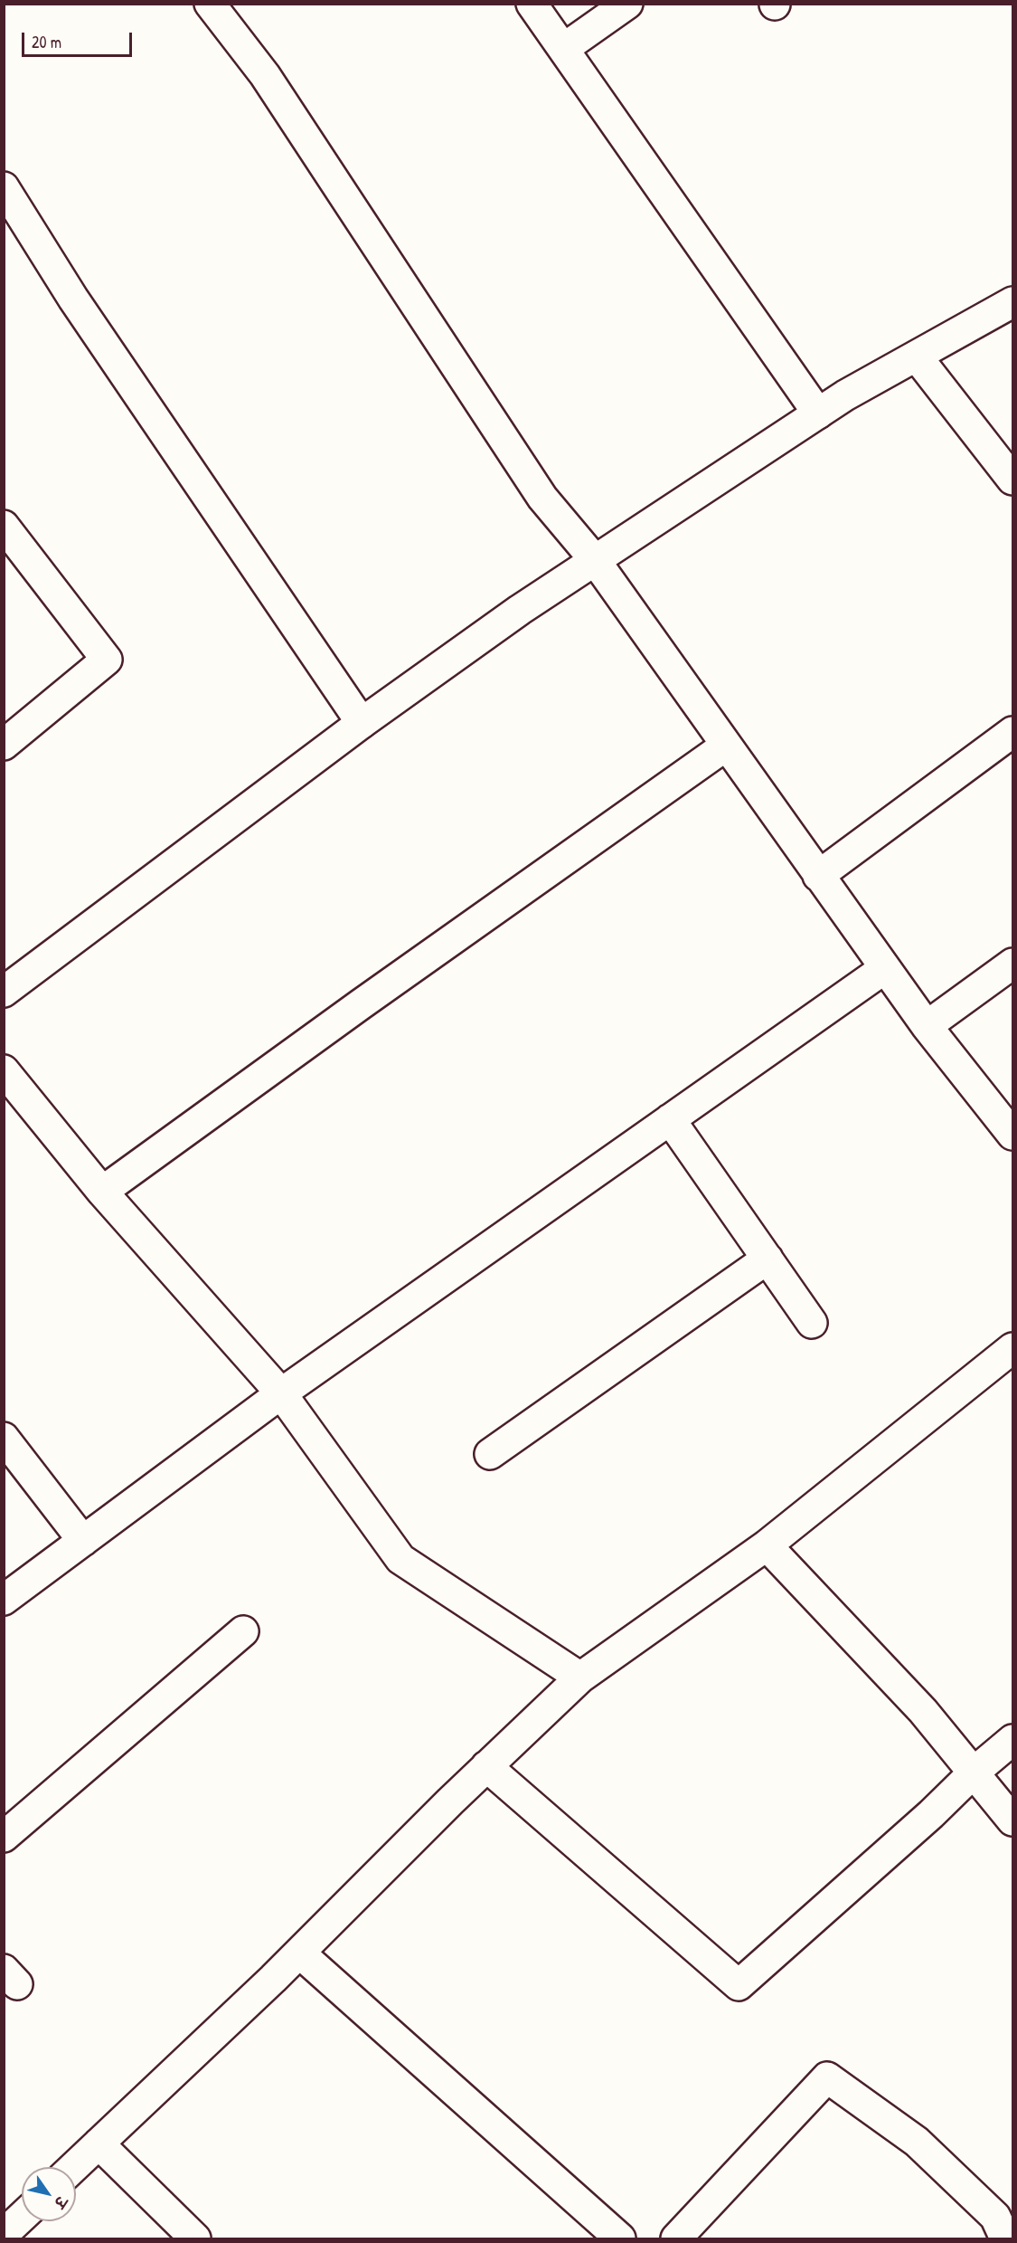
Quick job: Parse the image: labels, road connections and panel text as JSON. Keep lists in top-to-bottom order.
{
  "scale_bar": "20 m",
  "north": "bottom right"
}
